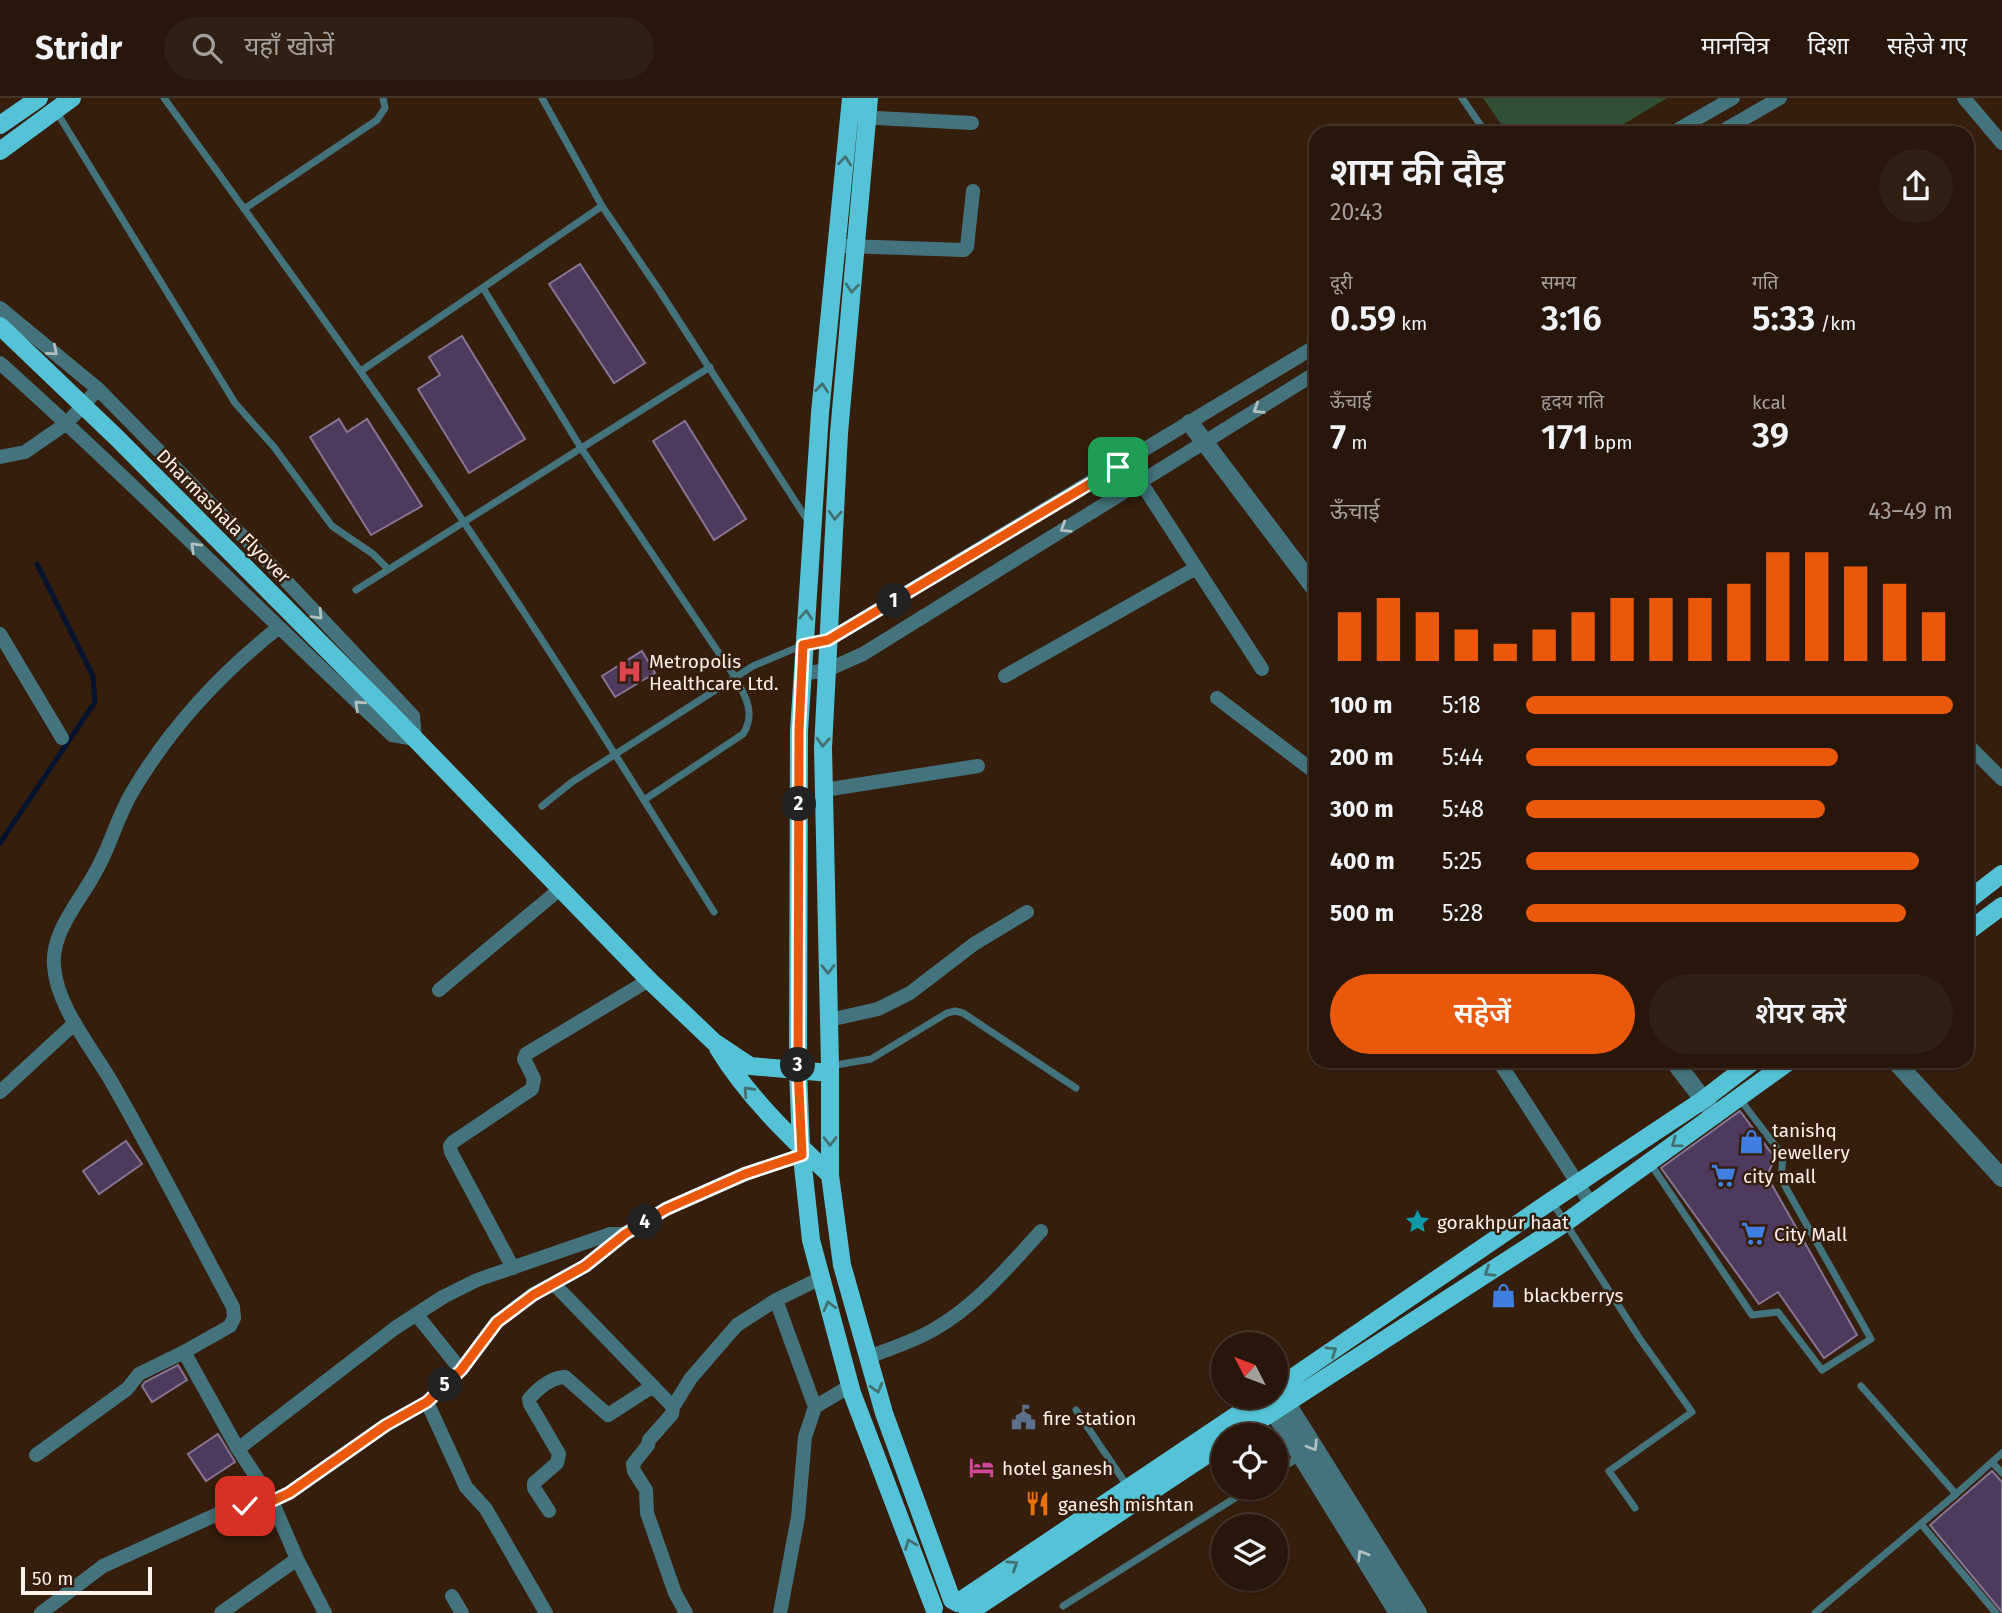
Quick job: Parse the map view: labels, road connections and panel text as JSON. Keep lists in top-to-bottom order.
{
  "streets": {
    "main road": ["Dharmashala Flyover"]
  },
  "places": {
    "hospital": ["Metropolis Healthcare Ltd."],
    "shop": ["tanishq jewellery", "blackberrys"],
    "supermarket": ["city mall", "City Mall"],
    "place": ["gorakhpur haat"],
    "public building": ["fire station"],
    "hotel": ["hotel ganesh"],
    "restaurant": ["ganesh mishtan"]
  },
  "scale_bar": "50 m",
  "north": "top left",
  "page": {
    "header": "Stridr",
    "search": "यहाँ खोजें",
    "nav": ["मानचित्र", "दिशा", "सहेजे गए"],
    "heading": ["शाम की दौड़", "20:43"],
    "stats": [
      ["दूरी", "0.59 km"],
      ["समय", "3:16"],
      ["गति", "5:33 /km"],
      ["ऊँचाई", "7 m"],
      ["हृदय गति", "171 bpm"],
      ["kcal", "39"]
    ],
    "chart": ["ऊँचाई", "43–49 m"],
    "pins": [
      "1",
      "2",
      "3",
      "4",
      "5"
    ],
    "list": [
      {
        "name": "100 m",
        "note": "5:18"
      },
      {
        "name": "200 m",
        "note": "5:44"
      },
      {
        "name": "300 m",
        "note": "5:48"
      },
      {
        "name": "400 m",
        "note": "5:25"
      },
      {
        "name": "500 m",
        "note": "5:28"
      }
    ],
    "buttons": ["सहेजें", "शेयर करें"],
    "scale": "50 m"
  }
}
